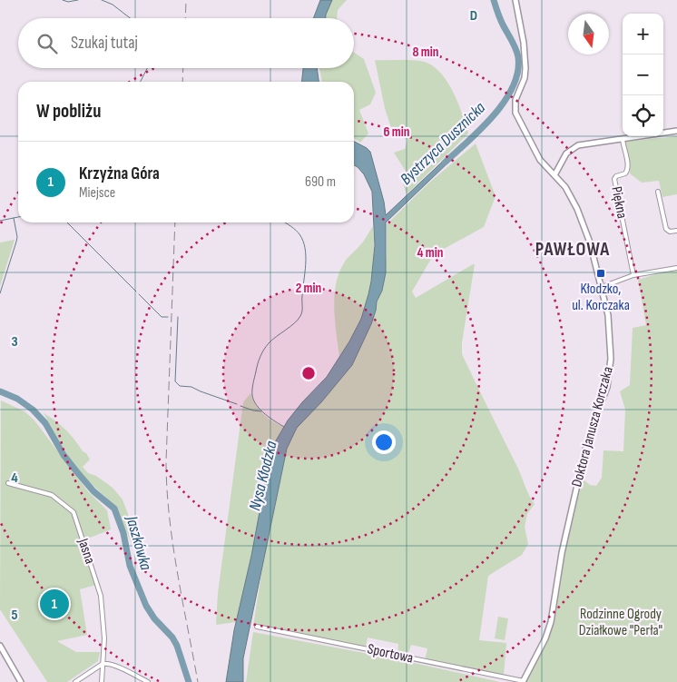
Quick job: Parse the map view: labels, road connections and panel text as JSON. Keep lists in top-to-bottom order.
{
  "streets": {
    "street": [
      "Piękna",
      "Doktora Janusza Korczaka",
      "Jasna",
      "Sportowa"
    ]
  },
  "crossings": [
    ["Doktora Janusza Korczaka", "Sportowa"]
  ],
  "districts": ["PAWŁOWA"],
  "water": ["Bystrzyca Dusznicka", "Nysa Kłodzka", "Jaszkówka"],
  "parks": ["Rodzinne Ogrody Działkowe \"Perła\""],
  "places": {
    "transit": ["Kłodzko, ul. Korczaka"]
  },
  "north": "bottom",
  "page": {
    "map_buttons": ["+", "−"],
    "search": "Szukaj tutaj",
    "heading": "W pobliżu",
    "list": [
      {
        "mark": "1",
        "name": "Krzyżna Góra",
        "note": "Miejsce",
        "value": "690 m"
      }
    ],
    "pins": "1"
  },
  "grid": {
    "columns": ["D"],
    "rows": ["3", "4", "5"]
  },
  "rings": [
    "8 min",
    "6 min",
    "4 min",
    "2 min"
  ]
}
